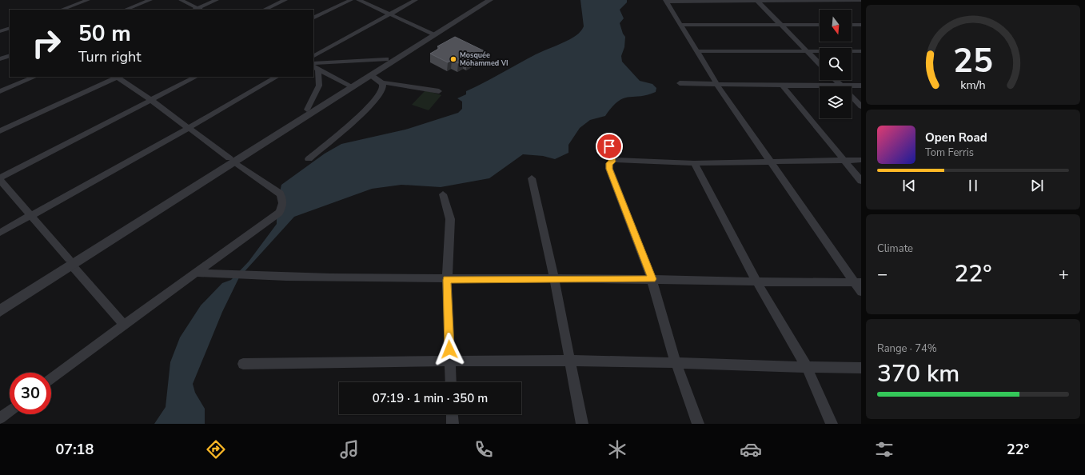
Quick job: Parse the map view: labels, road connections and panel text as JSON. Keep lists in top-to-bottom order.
{
  "places": ["Mosquée Mohammed VI"],
  "north": "bottom",
  "page": {
    "turn": ["50 m", "Turn right"],
    "song": ["Open Road", "Tom Ferris"],
    "tile": [
      "Climate",
      ["Range · 74%", "370 km"]
    ],
    "heat": ["−", "22°", "+"],
    "limit": "30",
    "trip": "07:19 · 1 min · 350 m",
    "tabs": ["07:18", "22°"],
    "gauge": ["25", "km/h"]
  }
}
